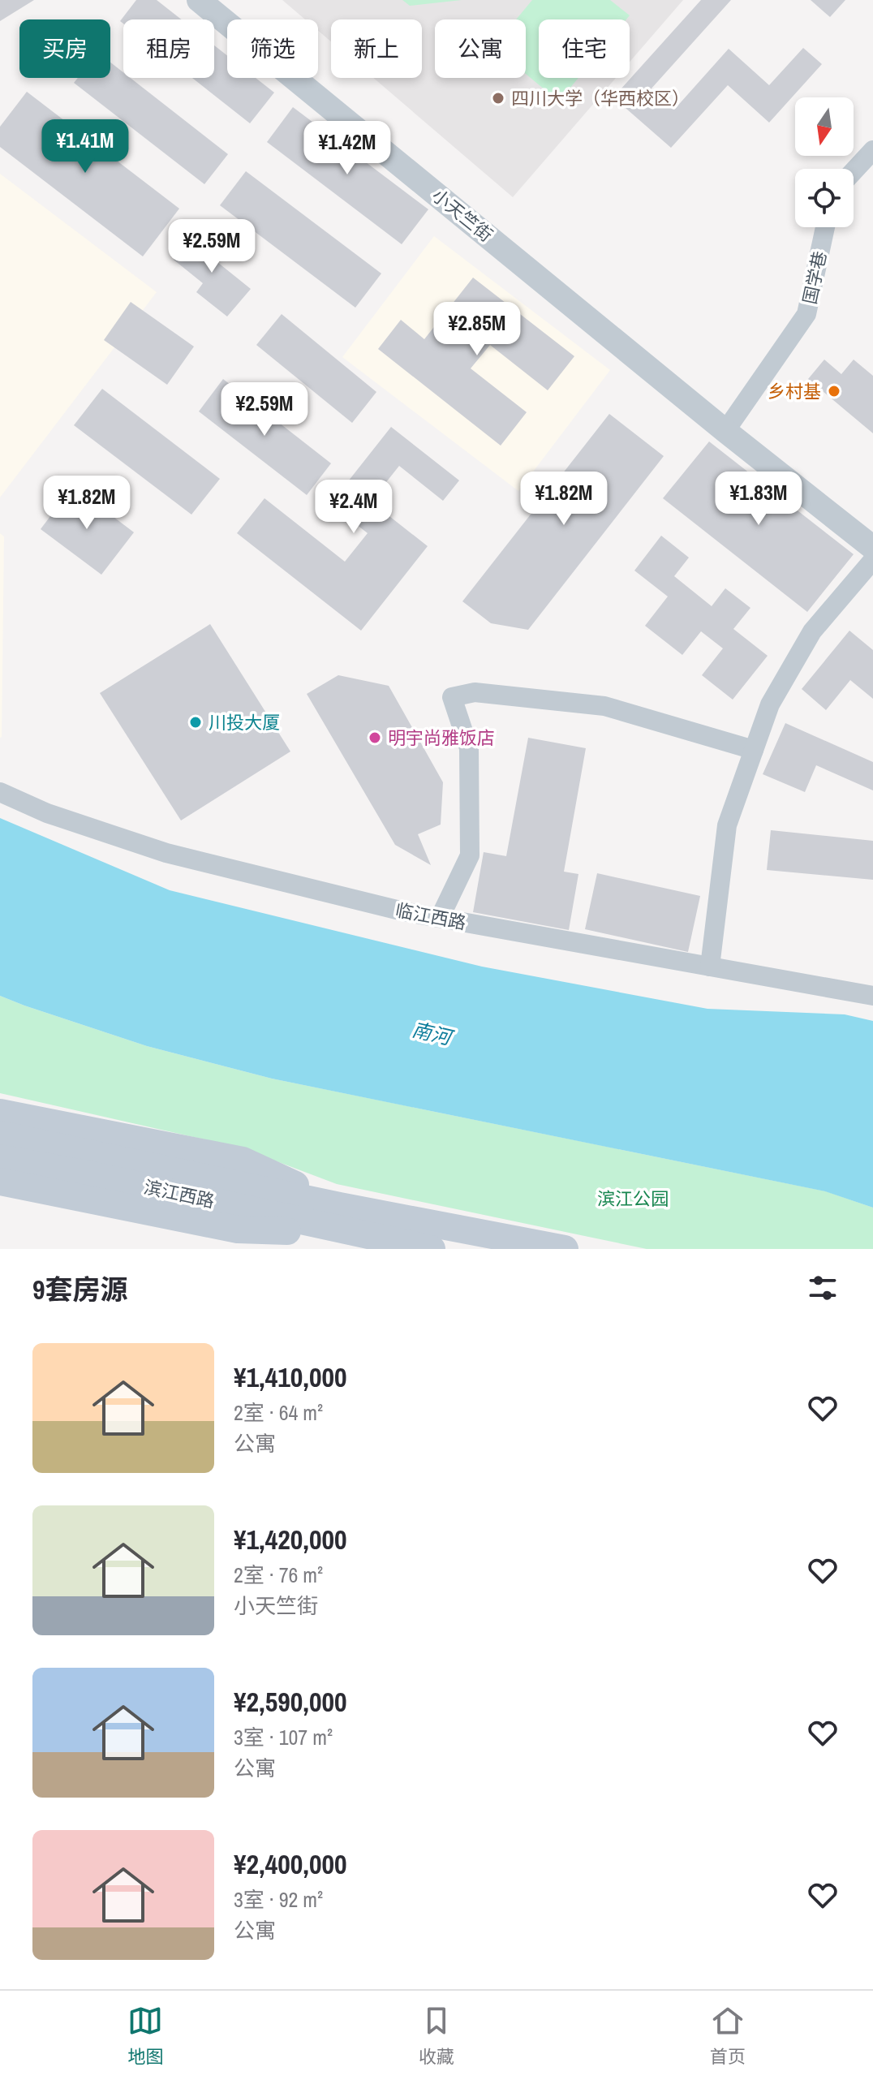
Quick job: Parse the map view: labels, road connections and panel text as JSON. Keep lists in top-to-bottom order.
{
  "streets": {
    "main road": ["滨江西路"],
    "street": ["小天竺街", "国学巷", "临江西路"]
  },
  "crossings": [
    ["小天竺街", "国学巷"]
  ],
  "water": ["南河"],
  "parks": ["滨江公园"],
  "places": [
    "四川大学（华西校区）",
    "乡村基",
    "川投大厦",
    "明宇尚雅饭店"
  ],
  "north": "bottom",
  "page": {
    "chip": [
      "买房",
      "租房",
      "筛选",
      "新上",
      "公寓",
      "住宅"
    ],
    "price": [
      "¥1.41M",
      "¥1.42M",
      "¥2.59M",
      "¥2.85M",
      "¥2.59M",
      "¥1.82M",
      "¥1.83M",
      "¥1.82M",
      "¥2.4M"
    ],
    "heading": "9套房源",
    "list": [
      {
        "name": "¥1,410,000",
        "note": "2室 · 64 m² · 公寓"
      },
      {
        "name": "¥1,420,000",
        "note": "2室 · 76 m² · 小天竺街"
      },
      {
        "name": "¥2,590,000",
        "note": "3室 · 107 m² · 公寓"
      },
      {
        "name": "¥2,400,000",
        "note": "3室 · 92 m² · 公寓"
      }
    ],
    "tabs": ["地图", "收藏", "首页"]
  }
}
